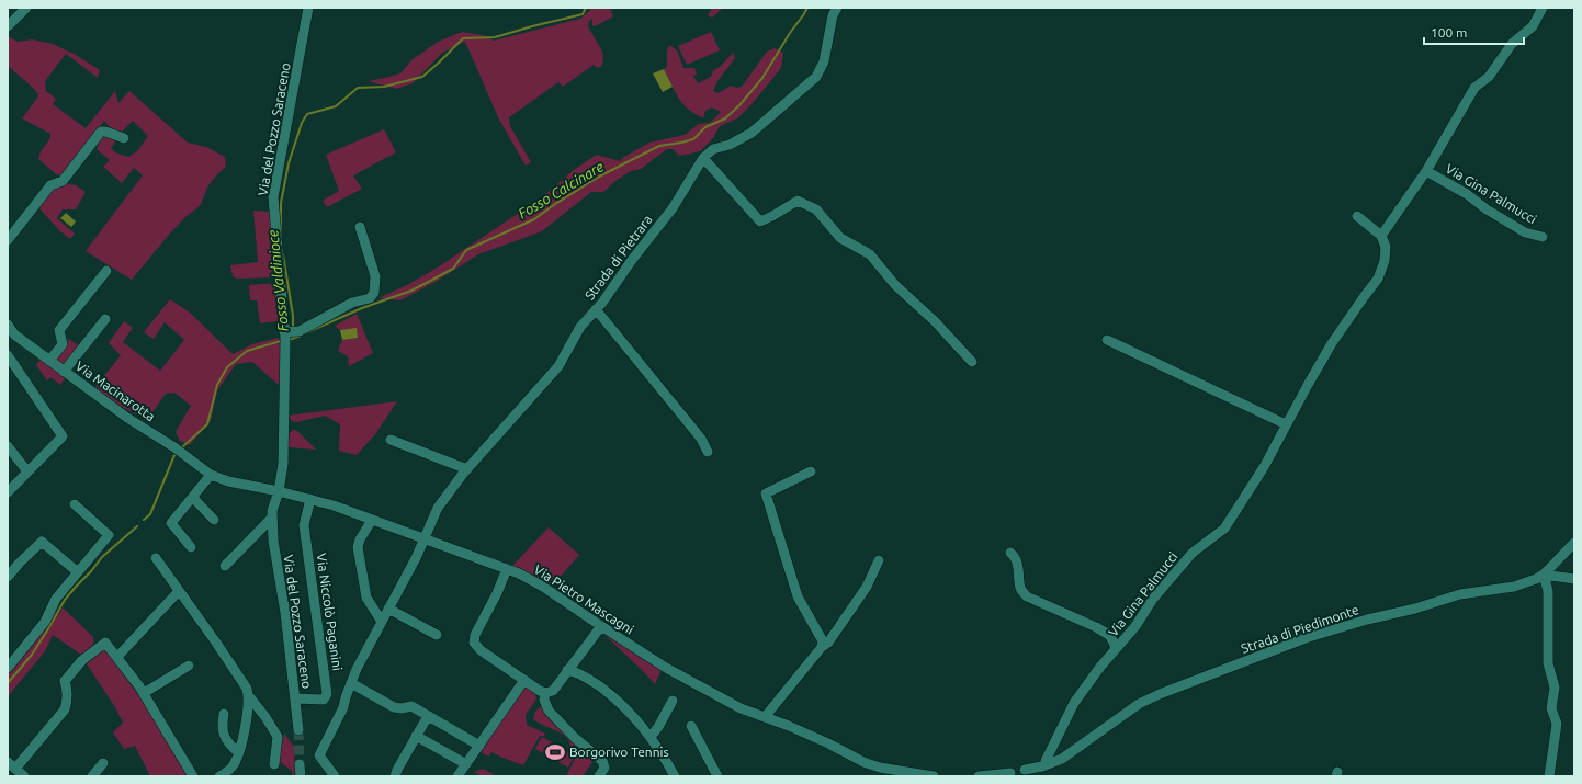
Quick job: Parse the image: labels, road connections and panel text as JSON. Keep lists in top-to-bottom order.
{
  "streets": {
    "street": [
      "Via del Pozzo Saraceno",
      "Via Gina Palmucci",
      "Strada di Pietrara",
      "Via Macinarotta",
      "Via Pietro Mascagni",
      "Via Niccolò Paganini",
      "Strada di Piedimonte"
    ]
  },
  "crossings": [
    ["Via del Pozzo Saraceno", "Via Macinarotta"],
    ["Via del Pozzo Saraceno", "Via Pietro Mascagni"],
    ["Via Gina Palmucci", "Strada di Piedimonte"],
    ["Strada di Pietrara", "Via Pietro Mascagni"],
    ["Via Macinarotta", "Via Pietro Mascagni"],
    ["Via Pietro Mascagni", "Via Niccolò Paganini"]
  ],
  "water": ["Fosso Calcinare", "Fosso Valdinioce"],
  "places": {
    "sports": ["Borgorivo Tennis"]
  },
  "scale_bar": "100 m"
}
